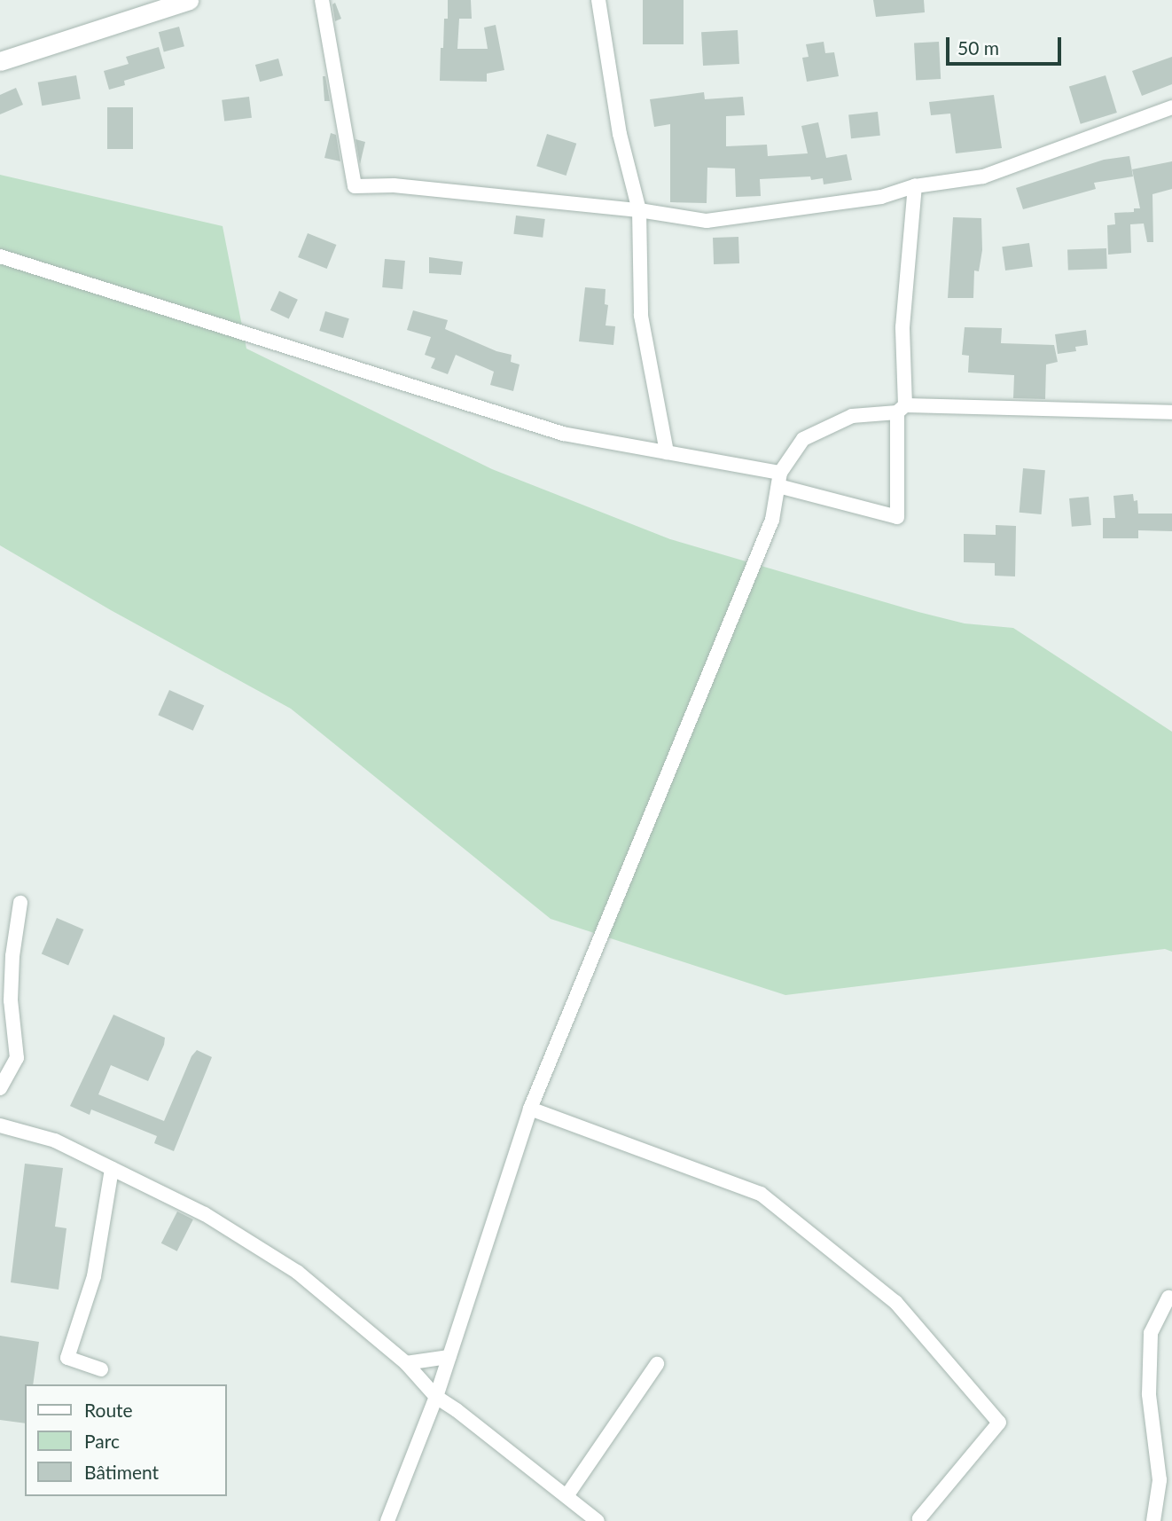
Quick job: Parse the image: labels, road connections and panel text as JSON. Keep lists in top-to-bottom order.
{
  "legend": ["Route", "Parc", "Bâtiment"],
  "scale_bar": "50 m"
}
